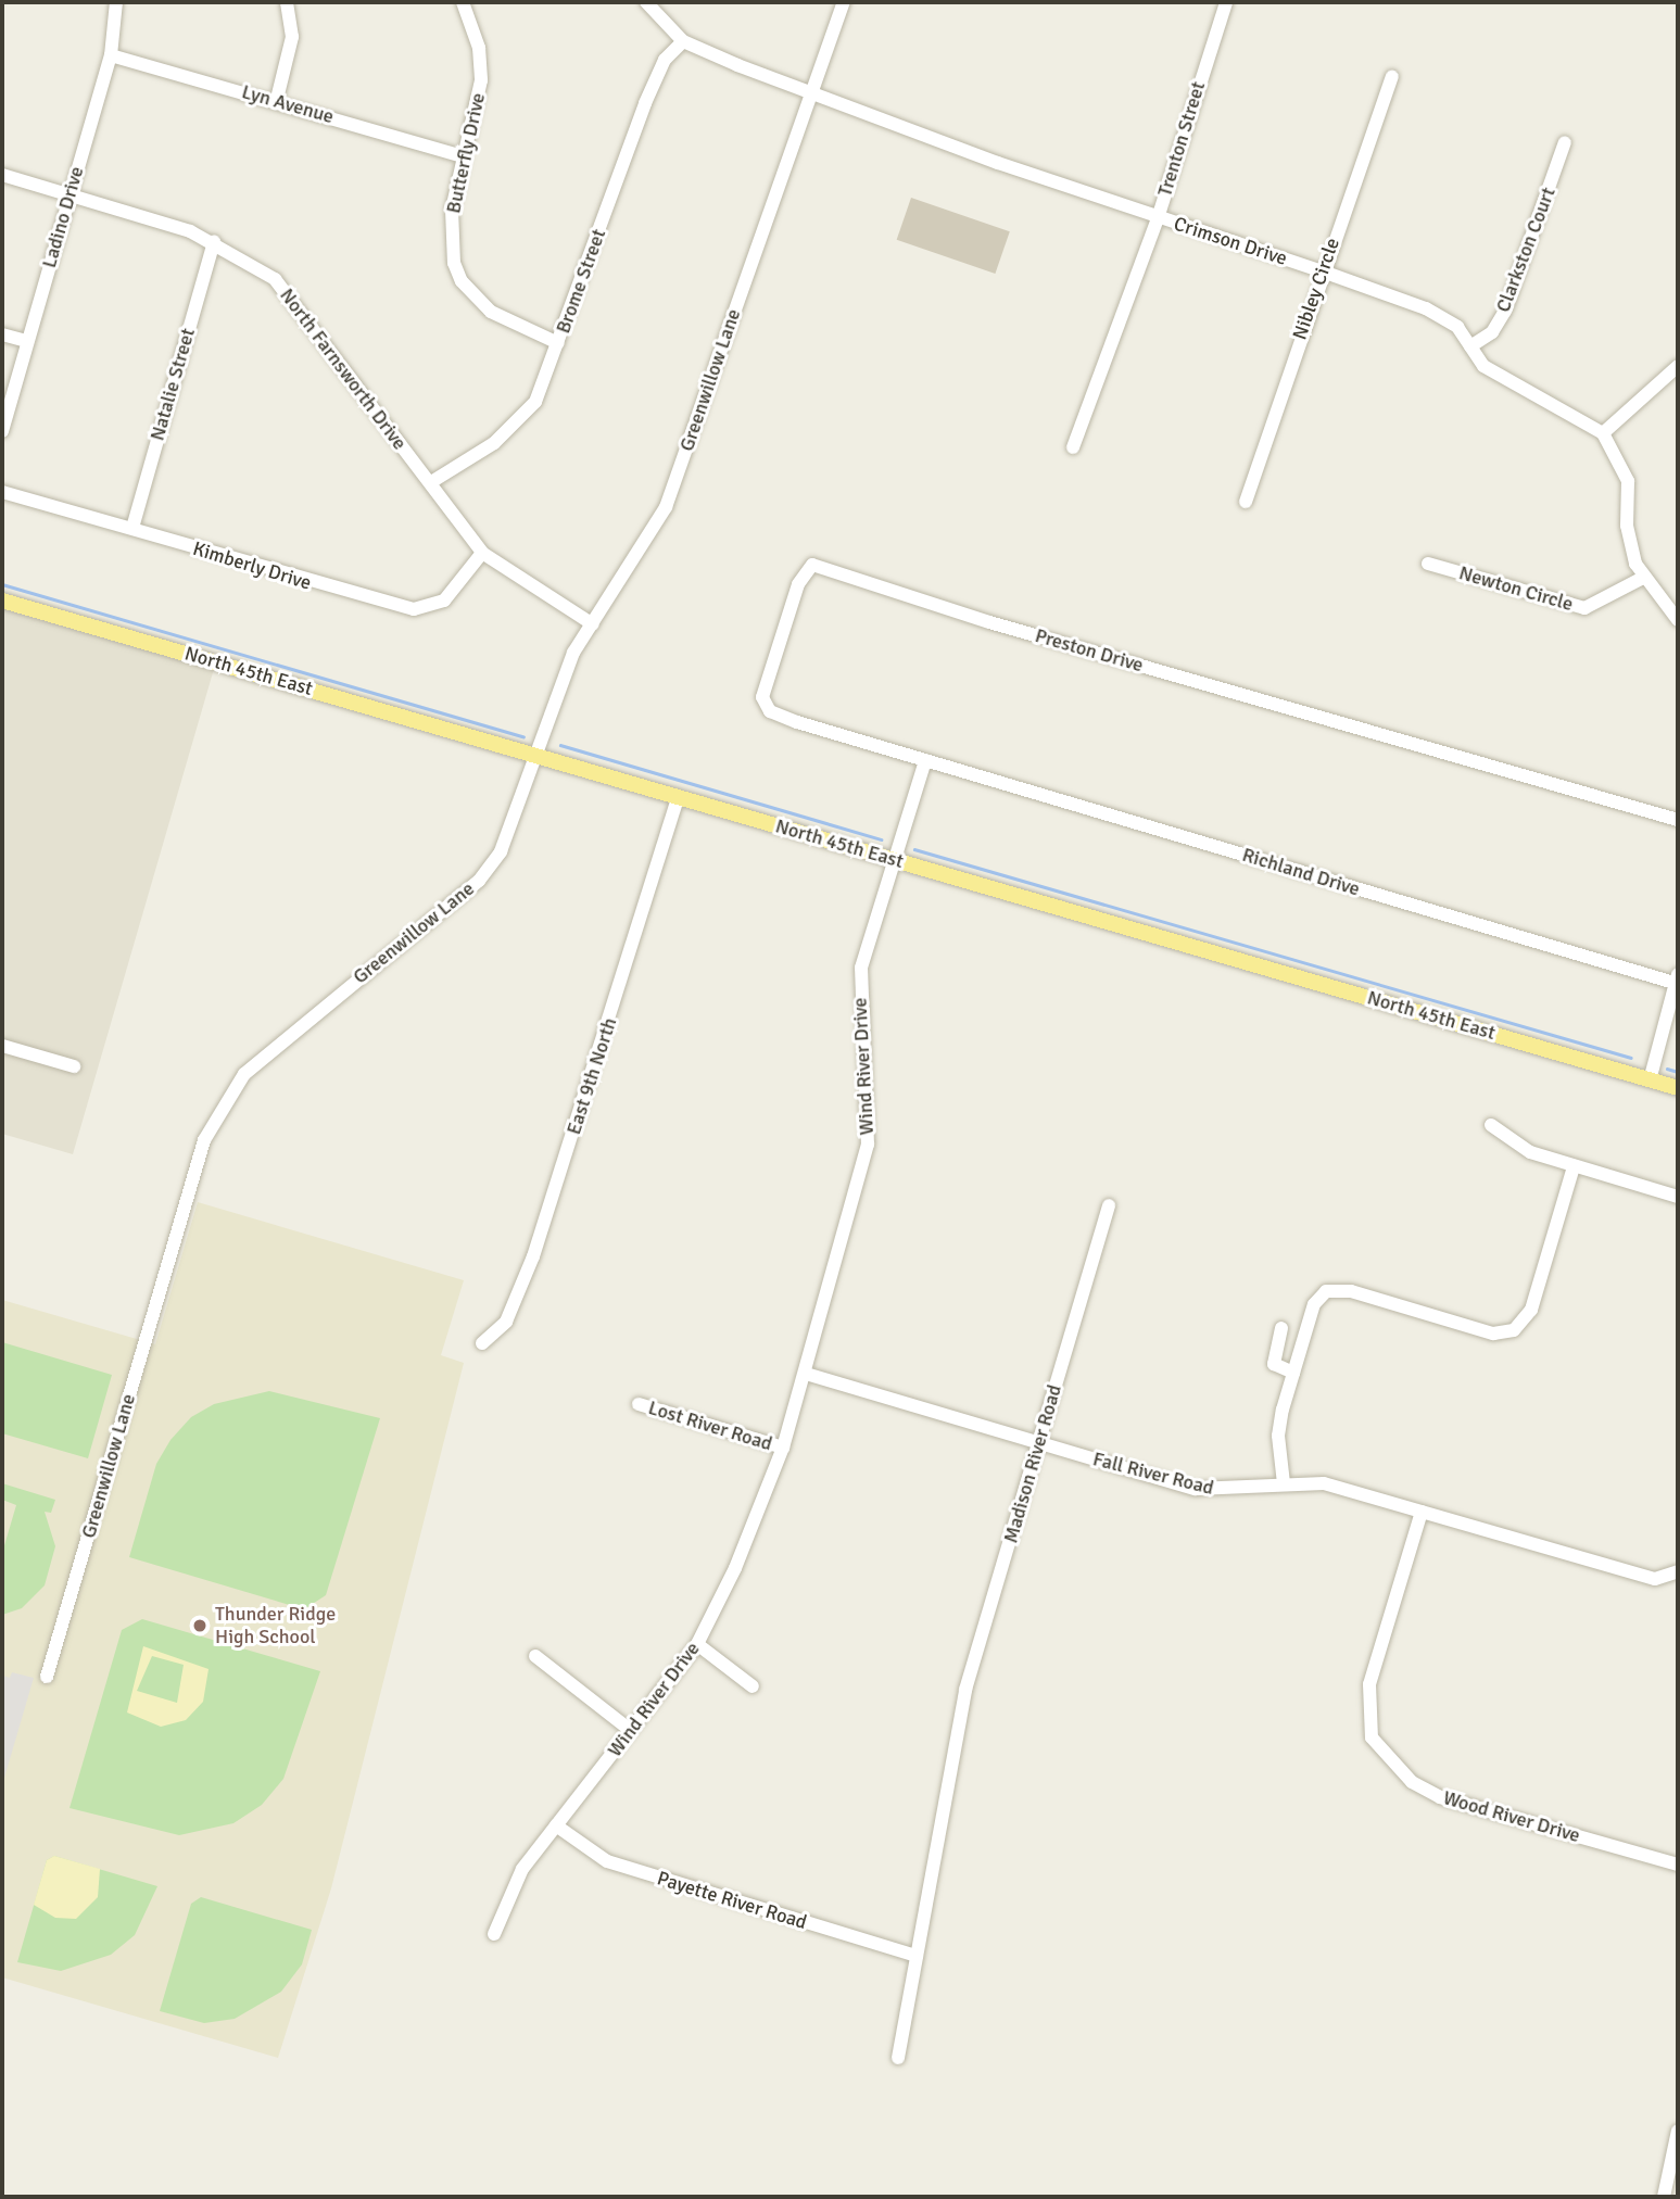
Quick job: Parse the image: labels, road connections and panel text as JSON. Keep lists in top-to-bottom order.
{
  "streets": {
    "main road": ["North 45th East"],
    "street": [
      "Lyn Avenue",
      "Trenton Street",
      "Butterfly Drive",
      "Ladino Drive",
      "Crimson Drive",
      "Clarkston Court",
      "Brome Street",
      "Nibley Circle",
      "North Farnsworth Drive",
      "Greenwillow Lane",
      "Natalie Street",
      "Kimberly Drive",
      "Newton Circle",
      "Preston Drive",
      "Richland Drive",
      "Wind River Drive",
      "East 9th North",
      "Lost River Road",
      "Madison River Road",
      "Fall River Road",
      "Wood River Drive",
      "Payette River Road"
    ]
  },
  "crossings": [
    ["Lyn Avenue", "Butterfly Drive"],
    ["Lyn Avenue", "Ladino Drive"],
    ["Trenton Street", "Crimson Drive"],
    ["Butterfly Drive", "Brome Street"],
    ["Ladino Drive", "North Farnsworth Drive"],
    ["Crimson Drive", "Clarkston Court"],
    ["Crimson Drive", "Brome Street"],
    ["Crimson Drive", "Nibley Circle"],
    ["Crimson Drive", "Greenwillow Lane"],
    ["Brome Street", "North Farnsworth Drive"],
    ["North Farnsworth Drive", "Greenwillow Lane"],
    ["North Farnsworth Drive", "Natalie Street"],
    ["North Farnsworth Drive", "Kimberly Drive"],
    ["Greenwillow Lane", "North 45th East"],
    ["Natalie Street", "Kimberly Drive"],
    ["Preston Drive", "Richland Drive"],
    ["Preston Drive", "Wind River Drive"],
    ["North 45th East", "Wind River Drive"],
    ["North 45th East", "East 9th North"],
    ["Richland Drive", "Wind River Drive"],
    ["Wind River Drive", "Lost River Road"],
    ["Wind River Drive", "Fall River Road"],
    ["Wind River Drive", "Payette River Road"],
    ["Madison River Road", "Fall River Road"],
    ["Madison River Road", "Payette River Road"],
    ["Fall River Road", "Wood River Drive"]
  ],
  "places": ["Thunder Ridge High School"]
}
